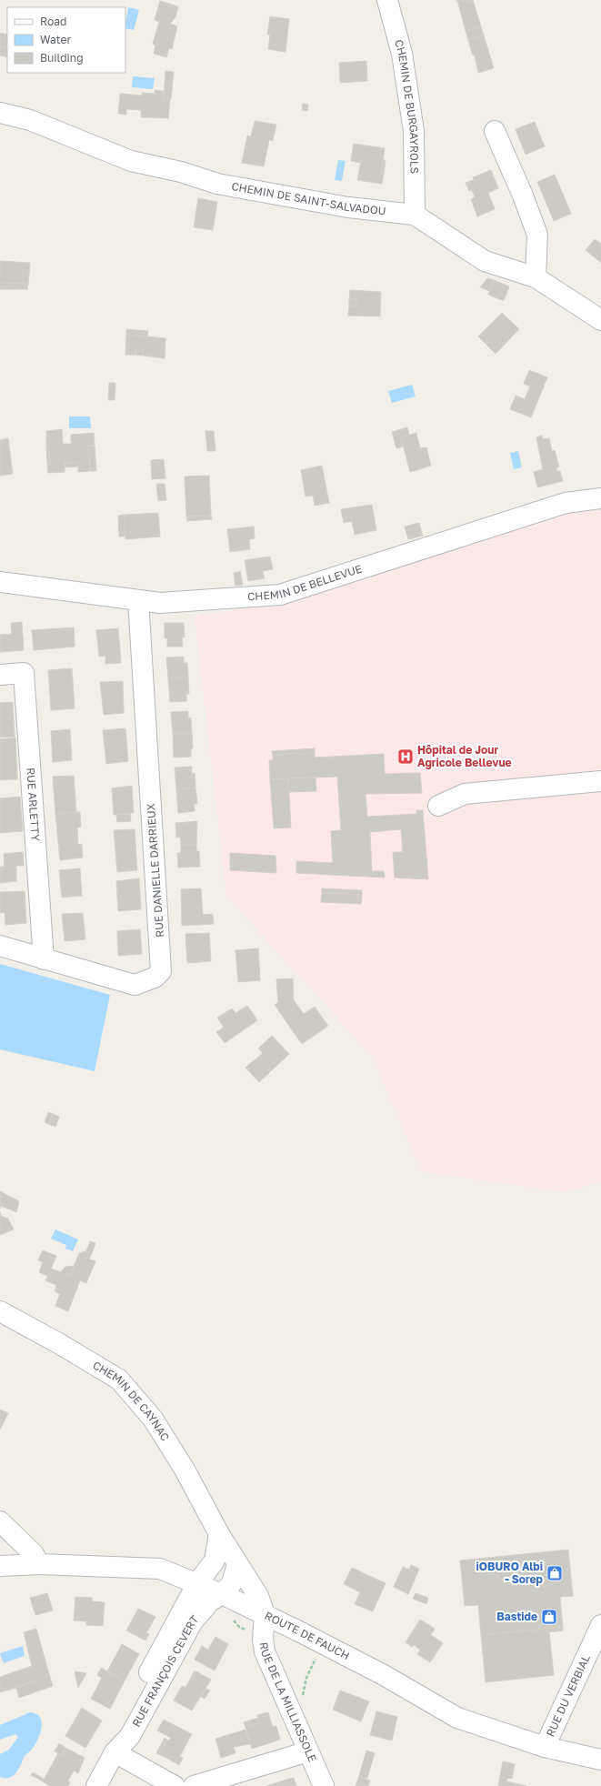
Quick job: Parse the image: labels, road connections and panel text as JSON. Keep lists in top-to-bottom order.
{
  "streets": {
    "street": [
      "CHEMIN DE BURGAYROLS",
      "CHEMIN DE SAINT-SALVADOU",
      "CHEMIN DE BELLEVUE",
      "RUE ARLETTY",
      "RUE DANIELLE DARRIEUX",
      "CHEMIN DE CAYNAC",
      "ROUTE DE FAUCH",
      "RUE FRANÇOIS CEVERT",
      "RUE DU VERBIAL",
      "RUE DE LA MILLIASSOLE"
    ]
  },
  "crossings": [
    ["CHEMIN DE BURGAYROLS", "CHEMIN DE SAINT-SALVADOU"],
    ["CHEMIN DE BELLEVUE", "RUE DANIELLE DARRIEUX"],
    ["RUE ARLETTY", "RUE DANIELLE DARRIEUX"],
    ["CHEMIN DE CAYNAC", "ROUTE DE FAUCH"],
    ["CHEMIN DE CAYNAC", "RUE DE LA MILLIASSOLE"],
    ["ROUTE DE FAUCH", "RUE FRANÇOIS CEVERT"],
    ["ROUTE DE FAUCH", "RUE DU VERBIAL"],
    ["ROUTE DE FAUCH", "RUE DE LA MILLIASSOLE"]
  ],
  "places": {
    "hospital": ["Hôpital de Jour Agricole Bellevue"],
    "shop": ["iOBURO Albi - Sorep", "Bastide"]
  },
  "legend": ["Road", "Water", "Building"]
}
